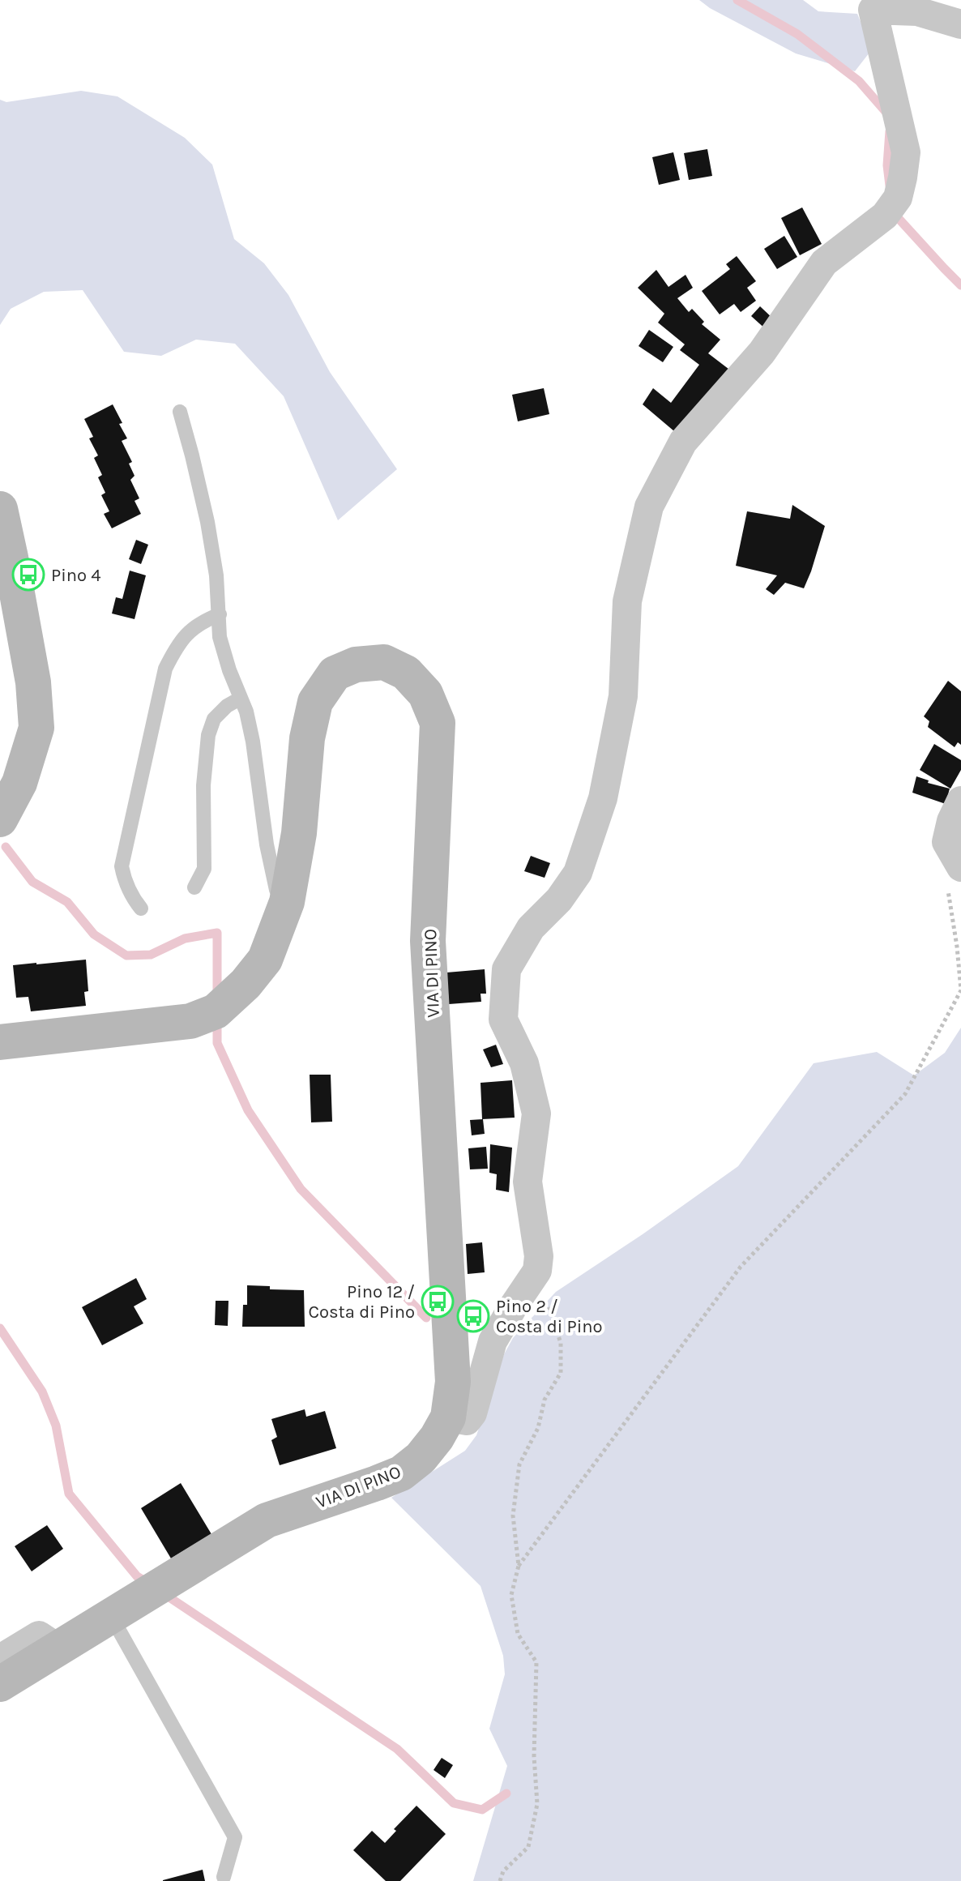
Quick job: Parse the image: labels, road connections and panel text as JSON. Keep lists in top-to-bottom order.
{
  "streets": {
    "street": ["VIA DI PINO"]
  },
  "places": {
    "bus stop": ["Pino 4", "Pino 12 / Costa di Pino", "Pino 2 / Costa di Pino"]
  }
}
